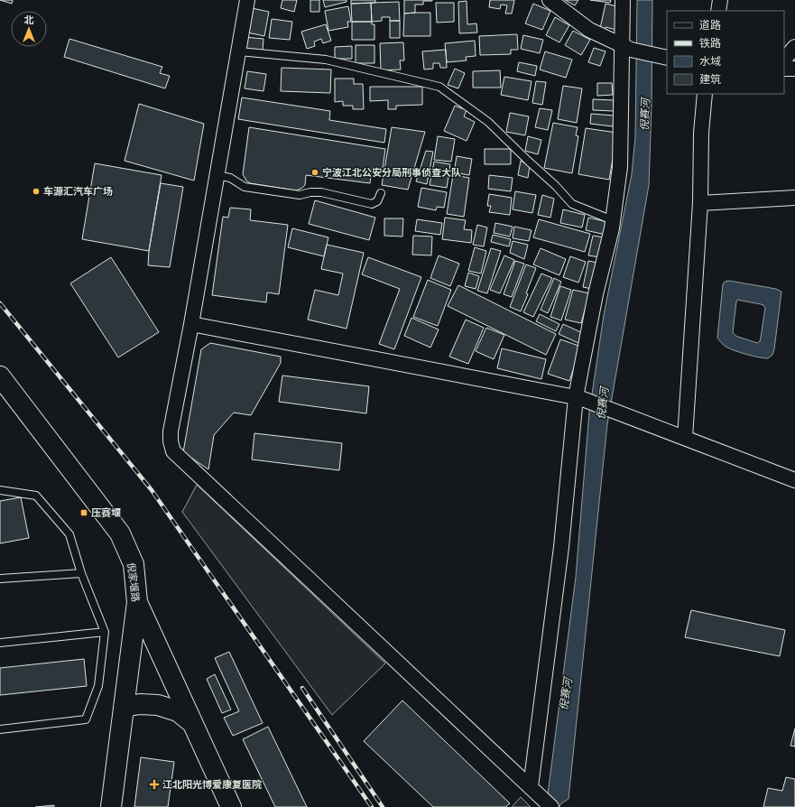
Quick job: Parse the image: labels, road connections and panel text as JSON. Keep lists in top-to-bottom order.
{
  "streets": {
    "main road": ["倪家堰路"]
  },
  "water": ["倪赛河"],
  "places": {
    "other": ["宁波江北公安分局刑事侦查大队", "车源汇汽车广场"],
    "transit": ["压赛堰"],
    "health": ["江北阳光博爱康复医院"]
  },
  "legend": [
    "道路",
    "铁路",
    "水域",
    "建筑"
  ],
  "north": "top"
}
